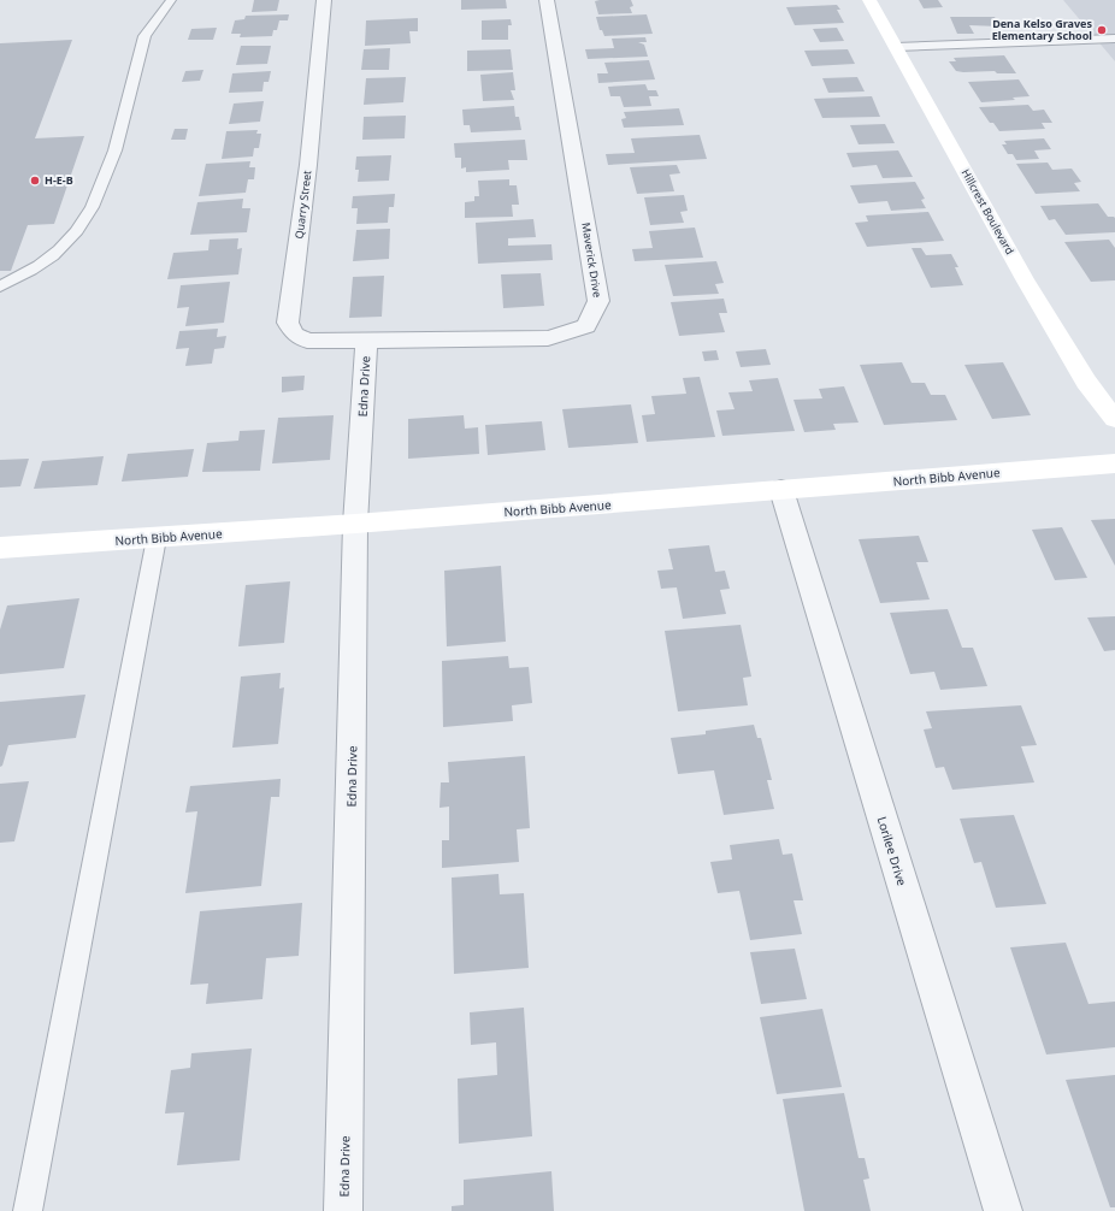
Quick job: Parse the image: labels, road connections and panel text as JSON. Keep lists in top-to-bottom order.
{
  "streets": {
    "main road": ["Hillcrest Boulevard", "North Bibb Avenue"],
    "street": [
      "Quarry Street",
      "Maverick Drive",
      "Edna Drive",
      "Lorilee Drive"
    ]
  },
  "crossings": [
    ["Quarry Street", "Maverick Drive"],
    ["Quarry Street", "Edna Drive"],
    ["Maverick Drive", "Edna Drive"],
    ["Edna Drive", "North Bibb Avenue"],
    ["North Bibb Avenue", "Lorilee Drive"]
  ],
  "places": ["Dena Kelso Graves Elementary School", "H-E-B"]
}
